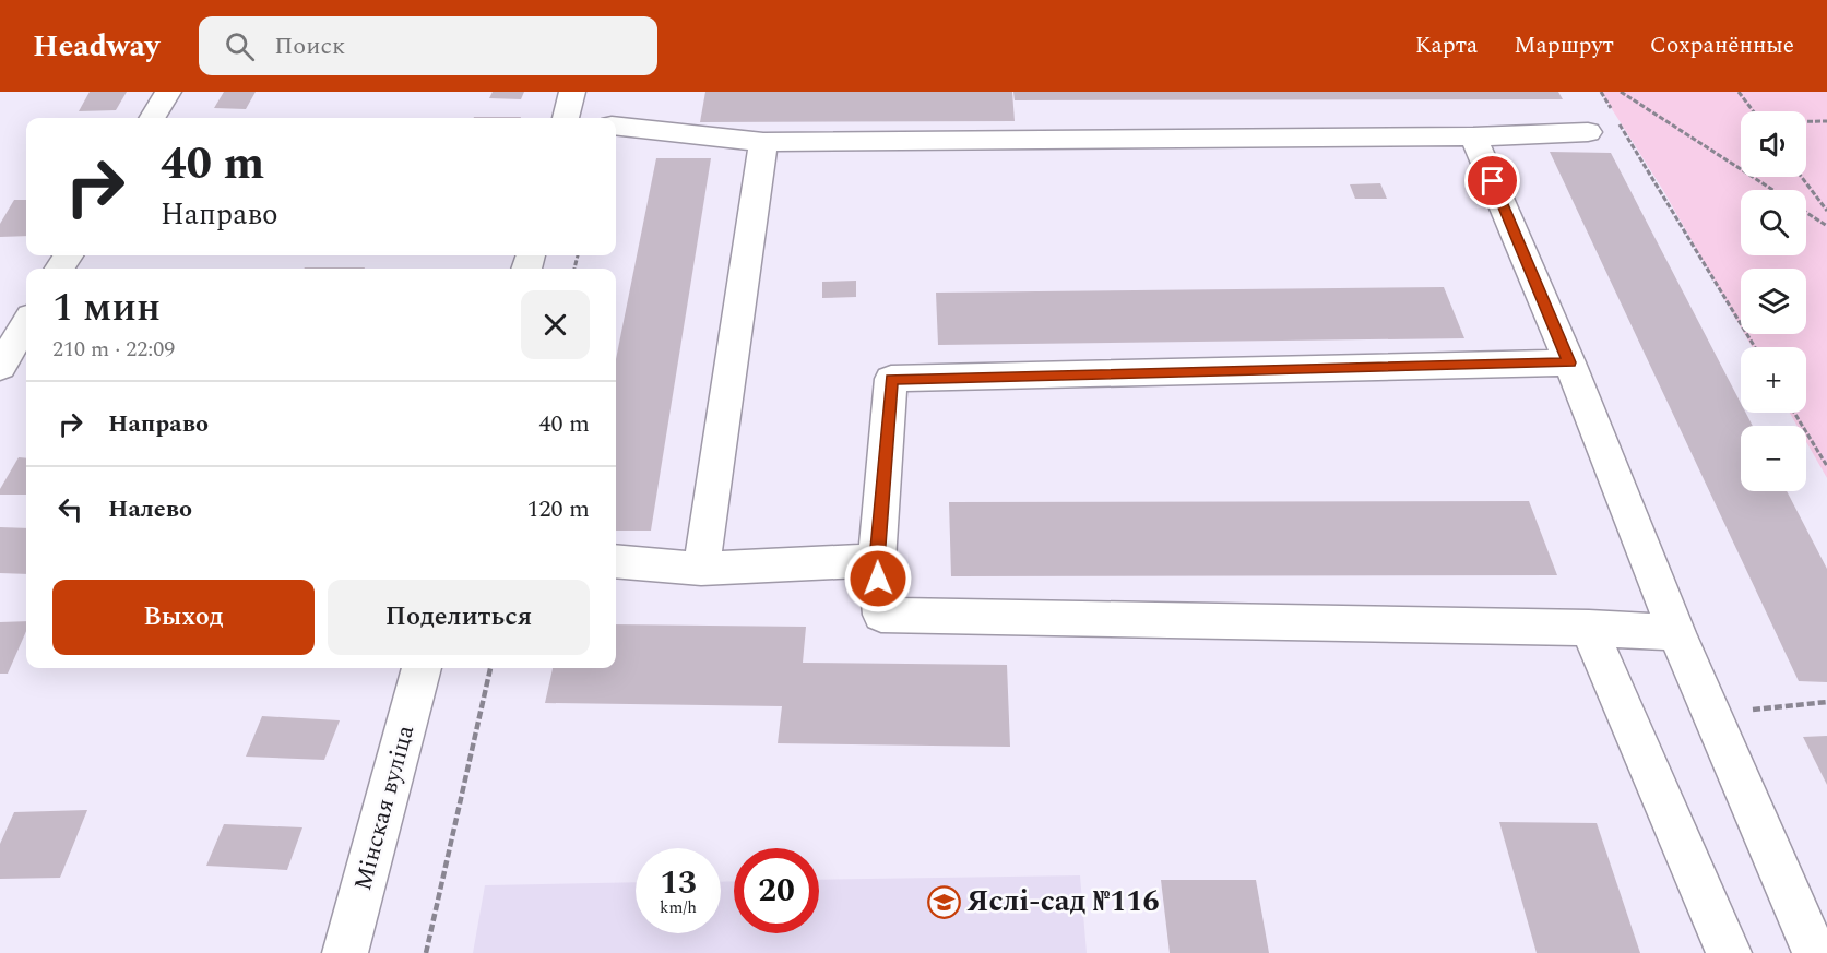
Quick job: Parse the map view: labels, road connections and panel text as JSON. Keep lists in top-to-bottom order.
{
  "streets": {
    "street": ["Мінская вуліца"]
  },
  "places": {
    "school or university": ["Яслі-сад №116"]
  },
  "page": {
    "header": "Headway",
    "search": "Поиск",
    "nav": ["Карта", "Маршрут", "Сохранённые"],
    "map_buttons": ["+", "−"],
    "turn": ["40 m", "Направо"],
    "heading": ["1 мин", "210 m · 22:09"],
    "list": [
      {
        "name": "Направо",
        "value": "40 m"
      },
      {
        "name": "Налево",
        "value": "120 m"
      }
    ],
    "buttons": ["Выход", "Поделиться"],
    "speed": "13 km/h",
    "limit": "20"
  }
}
